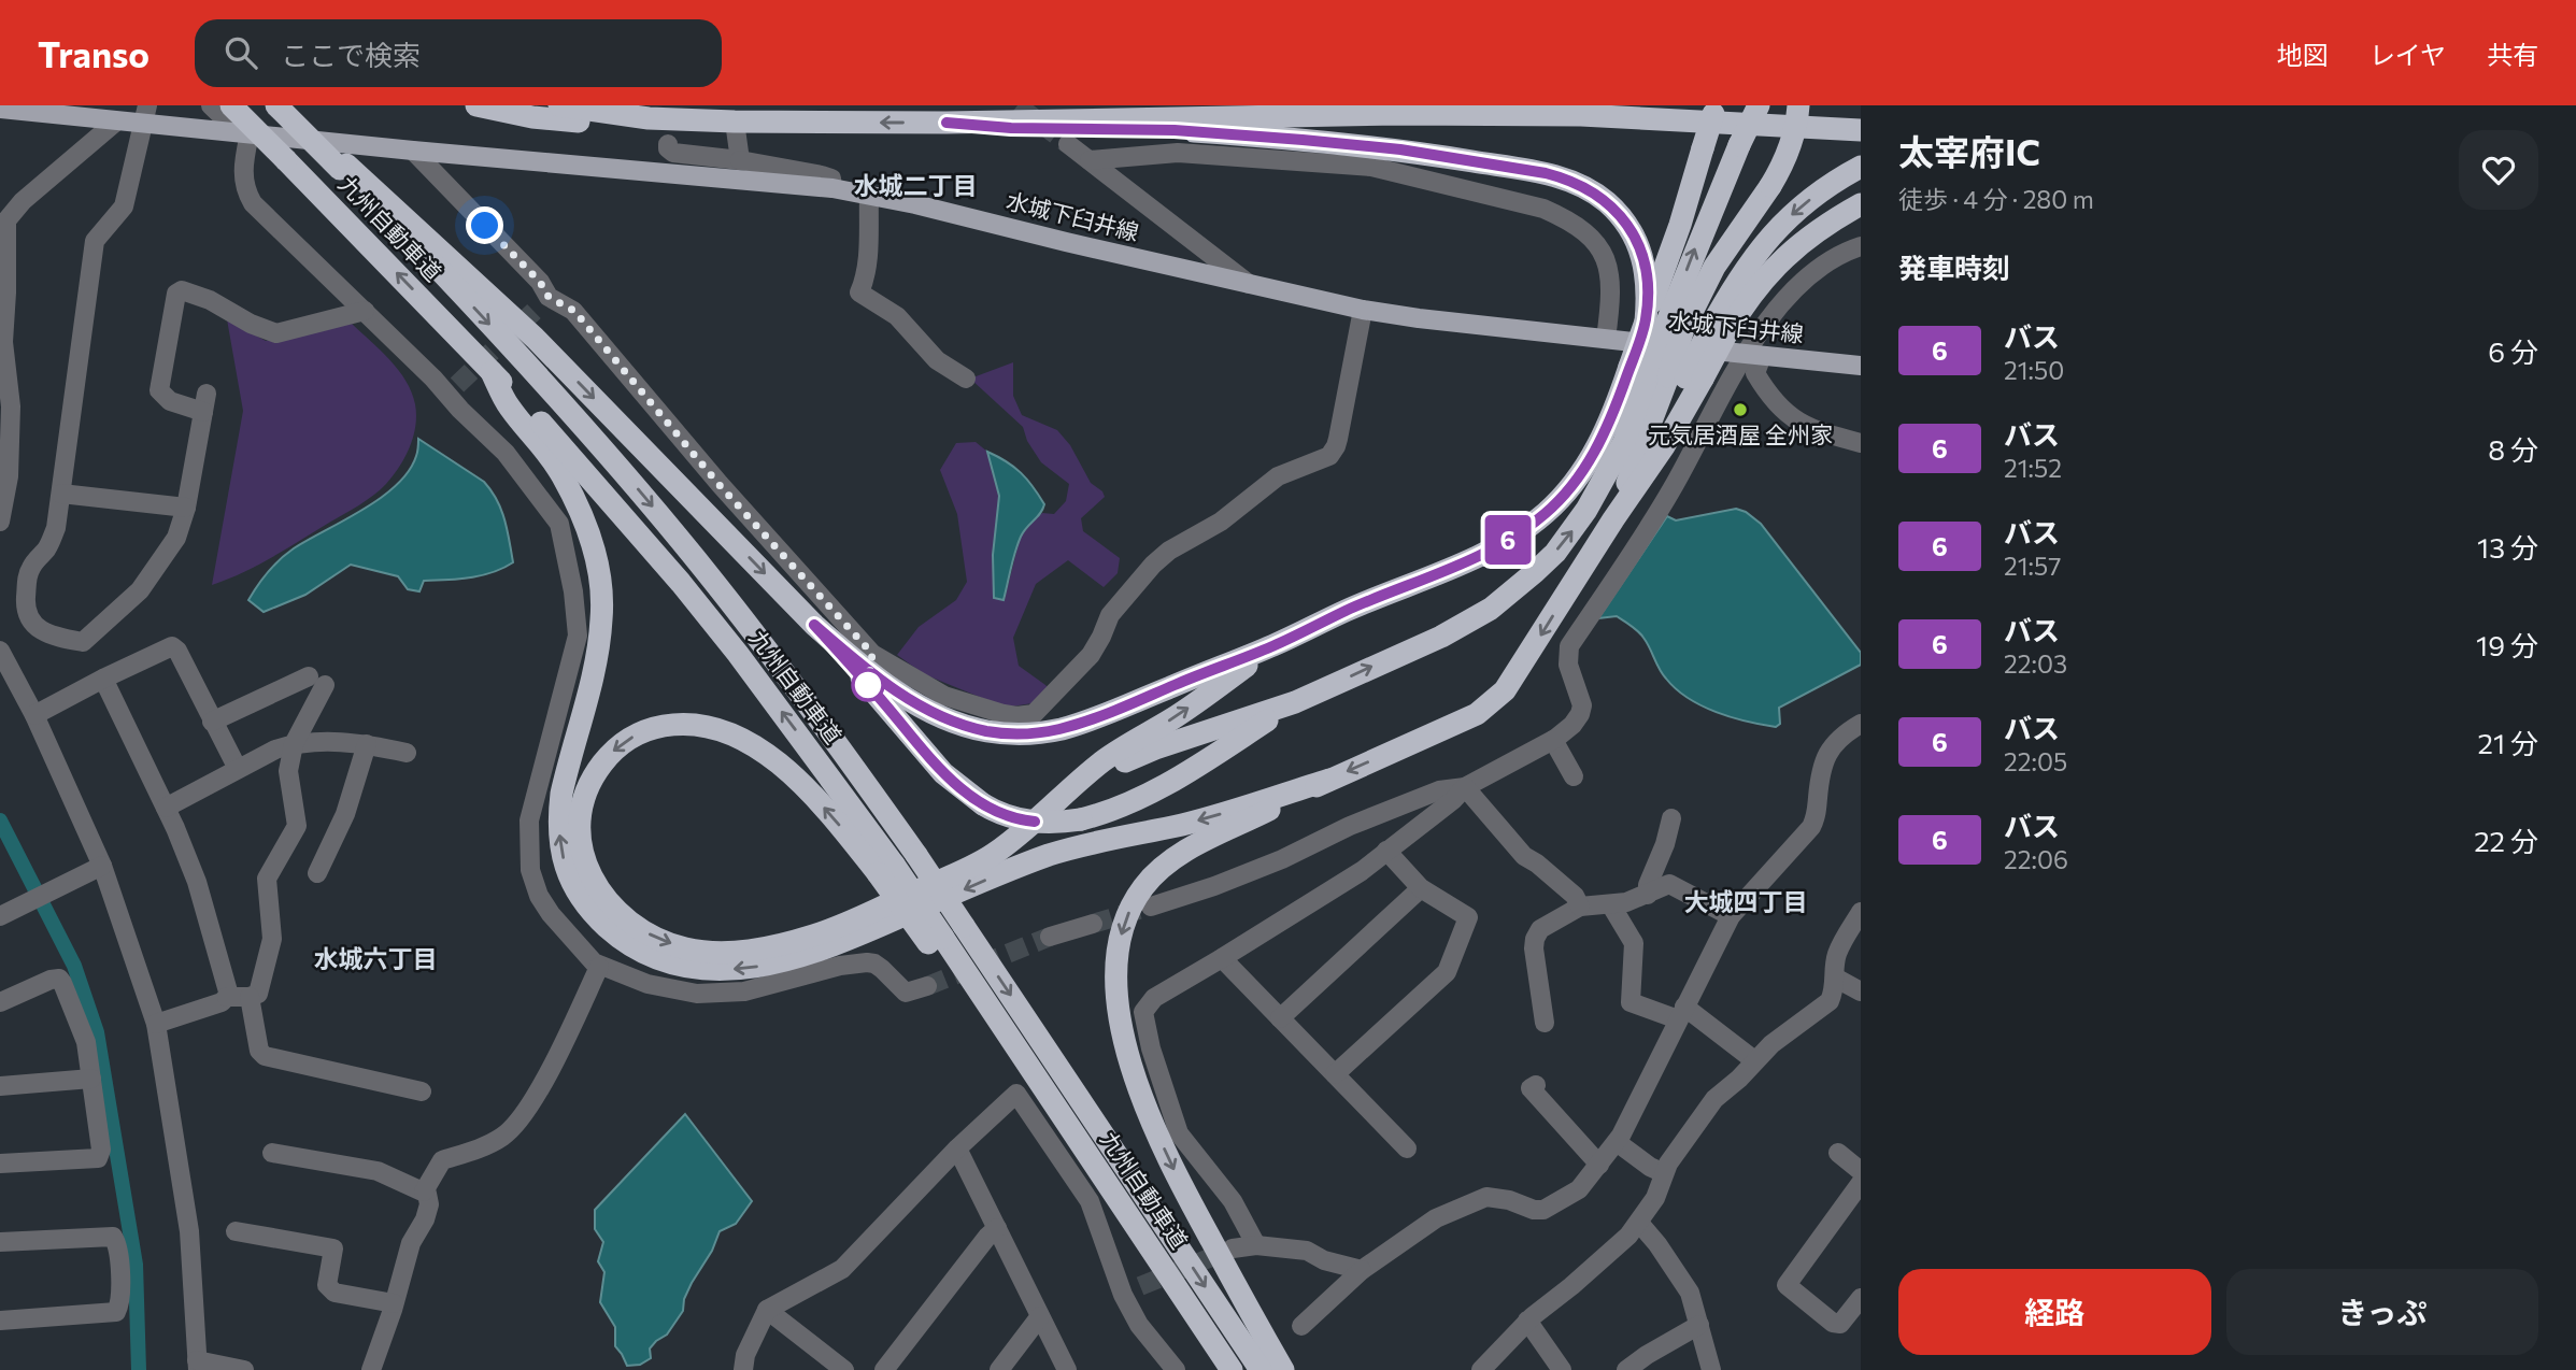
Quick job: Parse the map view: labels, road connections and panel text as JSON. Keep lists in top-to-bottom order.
{
  "streets": {
    "highway": ["九州自動車道"],
    "main road": ["水城下臼井線"]
  },
  "districts": ["水城二丁目", "大城四丁目", "水城六丁目"],
  "places": ["元気居酒屋 全州家"],
  "lines": ["bus line 6"],
  "page": {
    "header": "Transo",
    "search": "ここで検索",
    "nav": ["地図", "レイヤ", "共有"],
    "on_map": "6",
    "heading": [
      ["太宰府IC", "徒歩 · 4 分 · 280 m"],
      "発車時刻"
    ],
    "list": [
      {
        "mark": "6",
        "name": "バス",
        "note": "21:50",
        "value": "6 分"
      },
      {
        "mark": "6",
        "name": "バス",
        "note": "21:52",
        "value": "8 分"
      },
      {
        "mark": "6",
        "name": "バス",
        "note": "21:57",
        "value": "13 分"
      },
      {
        "mark": "6",
        "name": "バス",
        "note": "22:03",
        "value": "19 分"
      },
      {
        "mark": "6",
        "name": "バス",
        "note": "22:05",
        "value": "21 分"
      },
      {
        "mark": "6",
        "name": "バス",
        "note": "22:06",
        "value": "22 分"
      }
    ],
    "buttons": ["経路", "きっぷ"]
  }
}
